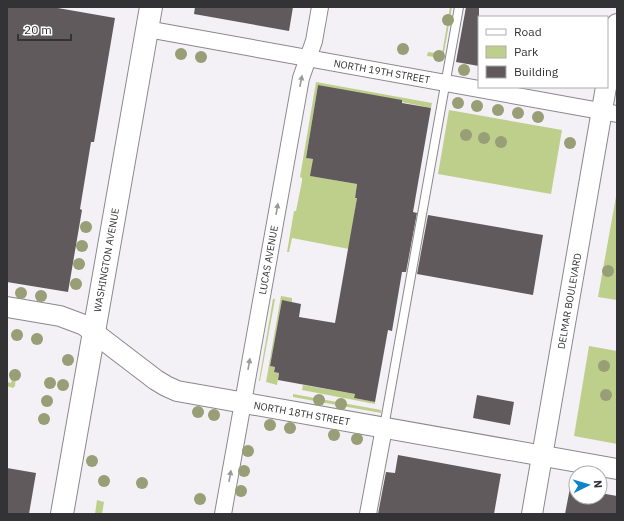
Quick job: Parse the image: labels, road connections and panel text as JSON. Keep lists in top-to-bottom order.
{
  "streets": {
    "main road": ["WASHINGTON AVENUE"],
    "street": [
      "NORTH 19TH STREET",
      "LUCAS AVENUE",
      "DELMAR BOULEVARD",
      "NORTH 18TH STREET"
    ]
  },
  "crossings": [
    ["NORTH 19TH STREET", "WASHINGTON AVENUE"],
    ["NORTH 19TH STREET", "LUCAS AVENUE"],
    ["NORTH 19TH STREET", "DELMAR BOULEVARD"],
    ["WASHINGTON AVENUE", "NORTH 18TH STREET"],
    ["LUCAS AVENUE", "NORTH 18TH STREET"],
    ["DELMAR BOULEVARD", "NORTH 18TH STREET"]
  ],
  "one_way": ["LUCAS AVENUE"],
  "legend": ["Road", "Park", "Building"],
  "scale_bar": "20 m",
  "north": "right"
}
